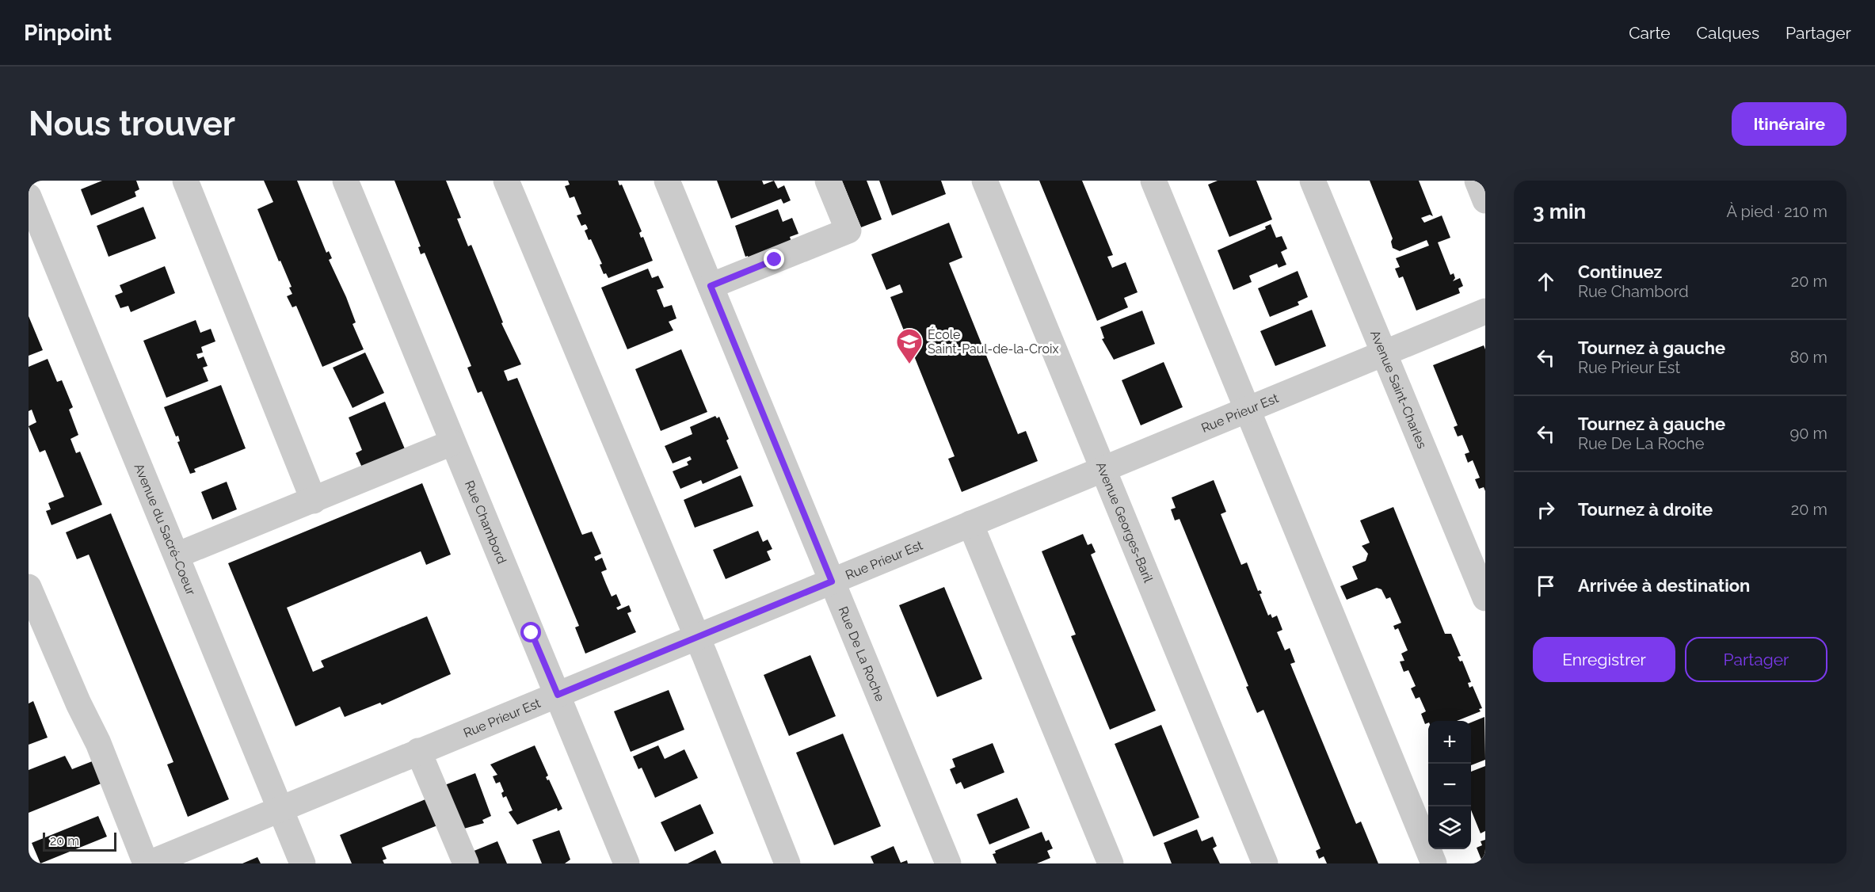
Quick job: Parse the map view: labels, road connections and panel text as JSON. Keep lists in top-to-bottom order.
{
  "streets": {
    "street": [
      "Avenue Saint-Charles",
      "Rue Prieur Est",
      "Rue Chambord",
      "Avenue Georges-Baril",
      "Avenue du Sacré-Coeur",
      "Rue De La Roche"
    ]
  },
  "crossings": [
    ["Avenue Saint-Charles", "Rue Prieur Est"],
    ["Rue Prieur Est", "Rue Chambord"],
    ["Rue Prieur Est", "Avenue Georges-Baril"],
    ["Rue Prieur Est", "Avenue du Sacré-Coeur"],
    ["Rue Prieur Est", "Rue De La Roche"]
  ],
  "places": {
    "school or university": ["École Saint-Paul-de-la-Croix"]
  },
  "scale_bar": "20 m",
  "page": {
    "header": "Pinpoint",
    "nav": ["Carte", "Calques", "Partager"],
    "buttons": [
      "Itinéraire",
      ["Enregistrer", "Partager"]
    ],
    "title": "Nous trouver",
    "heading": ["3 min", "À pied · 210 m"],
    "list": [
      ["Continuez", "Rue Chambord", "20 m"],
      ["Tournez à gauche", "Rue Prieur Est", "80 m"],
      ["Tournez à gauche", "Rue De La Roche", "90 m"],
      ["Tournez à droite", "20 m"],
      "Arrivée à destination"
    ],
    "map_buttons": ["+", "−"],
    "scale": "20 m"
  }
}
